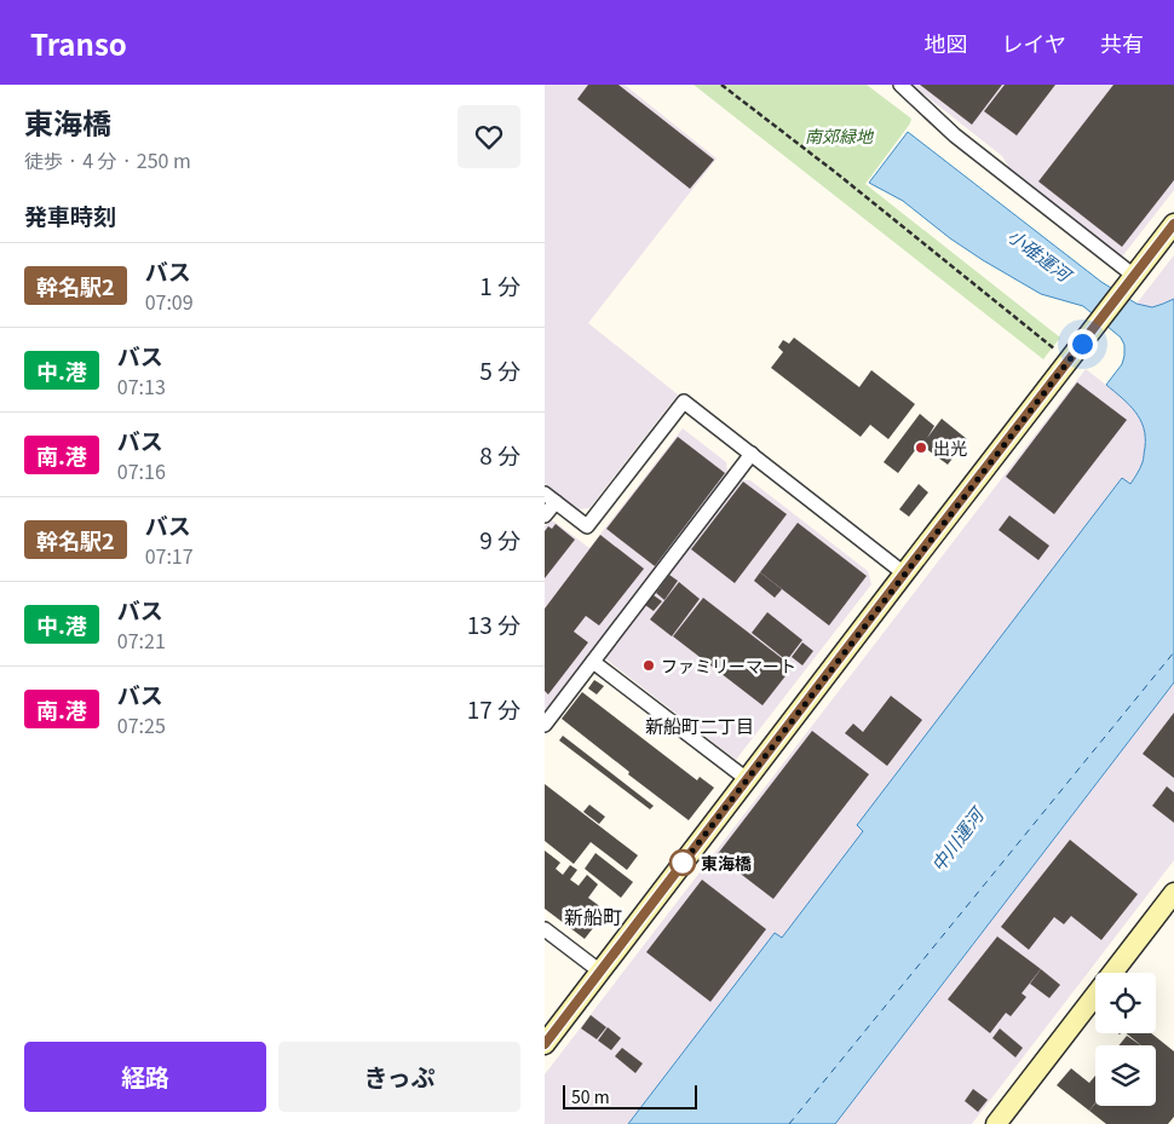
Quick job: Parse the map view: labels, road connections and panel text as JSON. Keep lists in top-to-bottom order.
{
  "districts": ["新船町二丁目", "新船町"],
  "water": ["小碓運河", "中川運河"],
  "parks": ["南郊緑地"],
  "places": ["出光", "ファミリーマート", "東海橋"],
  "lines": ["bus line 幹名駅2"],
  "scale_bar": "50 m",
  "page": {
    "header": "Transo",
    "nav": ["地図", "レイヤ", "共有"],
    "heading": [
      ["東海橋", "徒歩 · 4 分 · 250 m"],
      "発車時刻"
    ],
    "list": [
      {
        "mark": "幹名駅2",
        "name": "バス",
        "note": "07:09",
        "value": "1 分"
      },
      {
        "mark": "中.港",
        "name": "バス",
        "note": "07:13",
        "value": "5 分"
      },
      {
        "mark": "南.港",
        "name": "バス",
        "note": "07:16",
        "value": "8 分"
      },
      {
        "mark": "幹名駅2",
        "name": "バス",
        "note": "07:17",
        "value": "9 分"
      },
      {
        "mark": "中.港",
        "name": "バス",
        "note": "07:21",
        "value": "13 分"
      },
      {
        "mark": "南.港",
        "name": "バス",
        "note": "07:25",
        "value": "17 分"
      }
    ],
    "buttons": ["経路", "きっぷ"],
    "scale": "50 m"
  }
}
